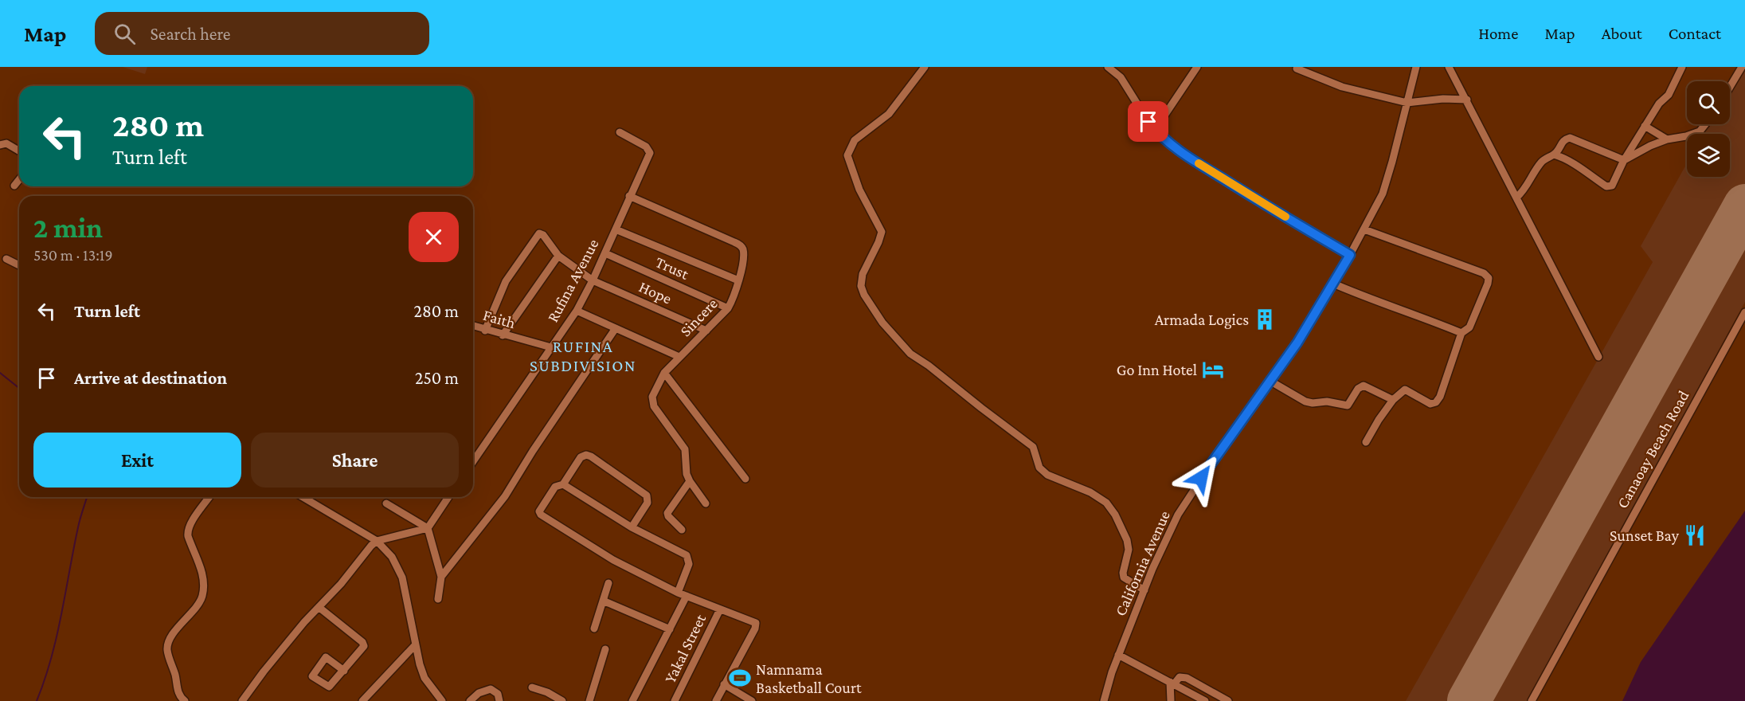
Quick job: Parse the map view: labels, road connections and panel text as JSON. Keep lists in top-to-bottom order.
{
  "streets": {
    "street": [
      "Trust",
      "Rufina Avenue",
      "Hope",
      "Sincere",
      "Faith",
      "Canaoay Beach Road",
      "California Avenue",
      "Yakal Street"
    ]
  },
  "crossings": [
    ["Trust", "Rufina Avenue"],
    ["Trust", "Sincere"],
    ["Rufina Avenue", "Hope"],
    ["Rufina Avenue", "Sincere"],
    ["Rufina Avenue", "Faith"],
    ["Hope", "Sincere"],
    ["Hope", "Faith"]
  ],
  "districts": ["RUFINA SUBDIVISION"],
  "places": {
    "building": ["Armada Logics"],
    "hotel": ["Go Inn Hotel"],
    "restaurant": ["Sunset Bay"],
    "sports": ["Namnama Basketball Court"]
  },
  "page": {
    "header": "Map",
    "search": "Search here",
    "nav": [
      "Home",
      "Map",
      "About",
      "Contact"
    ],
    "turn": ["280 m", "Turn left"],
    "heading": ["2 min", "530 m · 13:19"],
    "list": [
      {
        "name": "Turn left",
        "value": "280 m"
      },
      {
        "name": "Arrive at destination",
        "value": "250 m"
      }
    ],
    "buttons": ["Exit", "Share"]
  }
}
